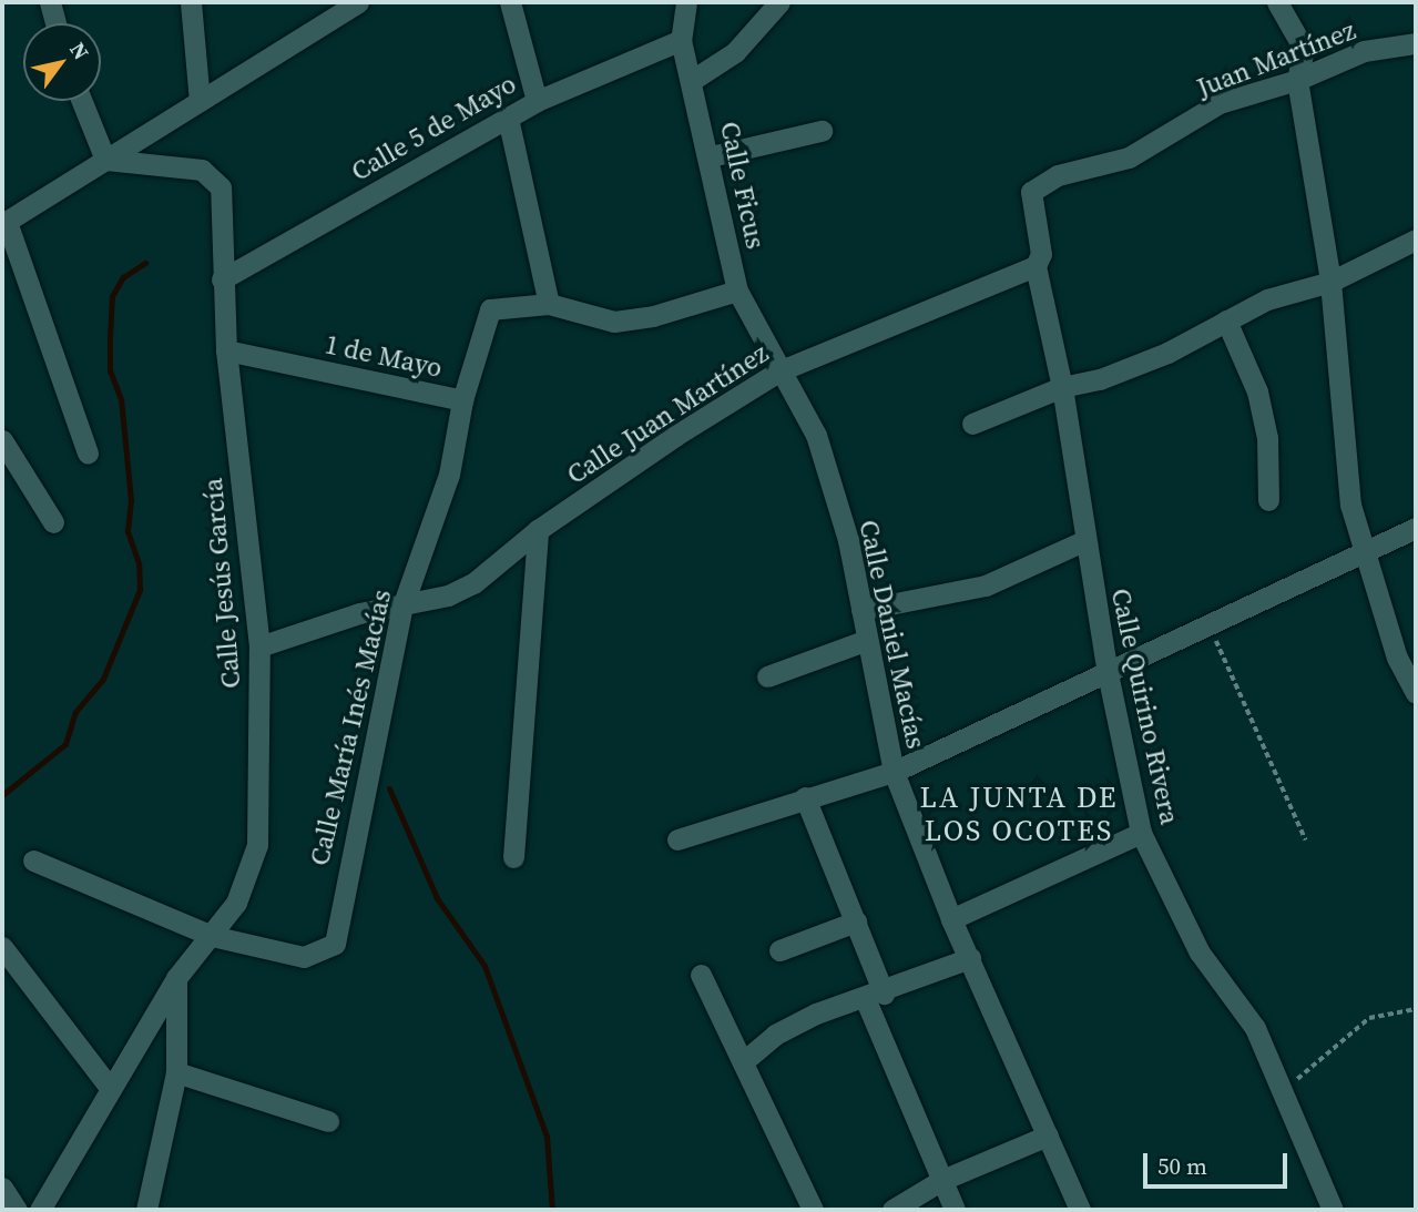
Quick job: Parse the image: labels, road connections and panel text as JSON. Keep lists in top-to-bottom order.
{
  "streets": {
    "street": [
      "Juan Martínez",
      "Calle 5 de Mayo",
      "Calle Ficus",
      "1 de Mayo",
      "Calle Juan Martínez",
      "Calle Jesús García",
      "Calle Daniel Macías",
      "Calle Quirino Rivera",
      "Calle María Inés Macías"
    ]
  },
  "crossings": [
    ["Juan Martínez", "Calle Juan Martínez"],
    ["Juan Martínez", "Calle Quirino Rivera"],
    ["Calle 5 de Mayo", "Calle Ficus"],
    ["Calle 5 de Mayo", "Calle Jesús García"],
    ["Calle Ficus", "1 de Mayo"],
    ["Calle Ficus", "Calle Juan Martínez"],
    ["Calle Ficus", "Calle Daniel Macías"],
    ["1 de Mayo", "Calle Jesús García"],
    ["1 de Mayo", "Calle María Inés Macías"],
    ["Calle Juan Martínez", "Calle Daniel Macías"],
    ["Calle Juan Martínez", "Calle Quirino Rivera"],
    ["Calle Juan Martínez", "Calle María Inés Macías"],
    ["Calle Jesús García", "Calle María Inés Macías"]
  ],
  "districts": ["LA JUNTA DE LOS OCOTES"],
  "scale_bar": "50 m",
  "north": "top right"
}
